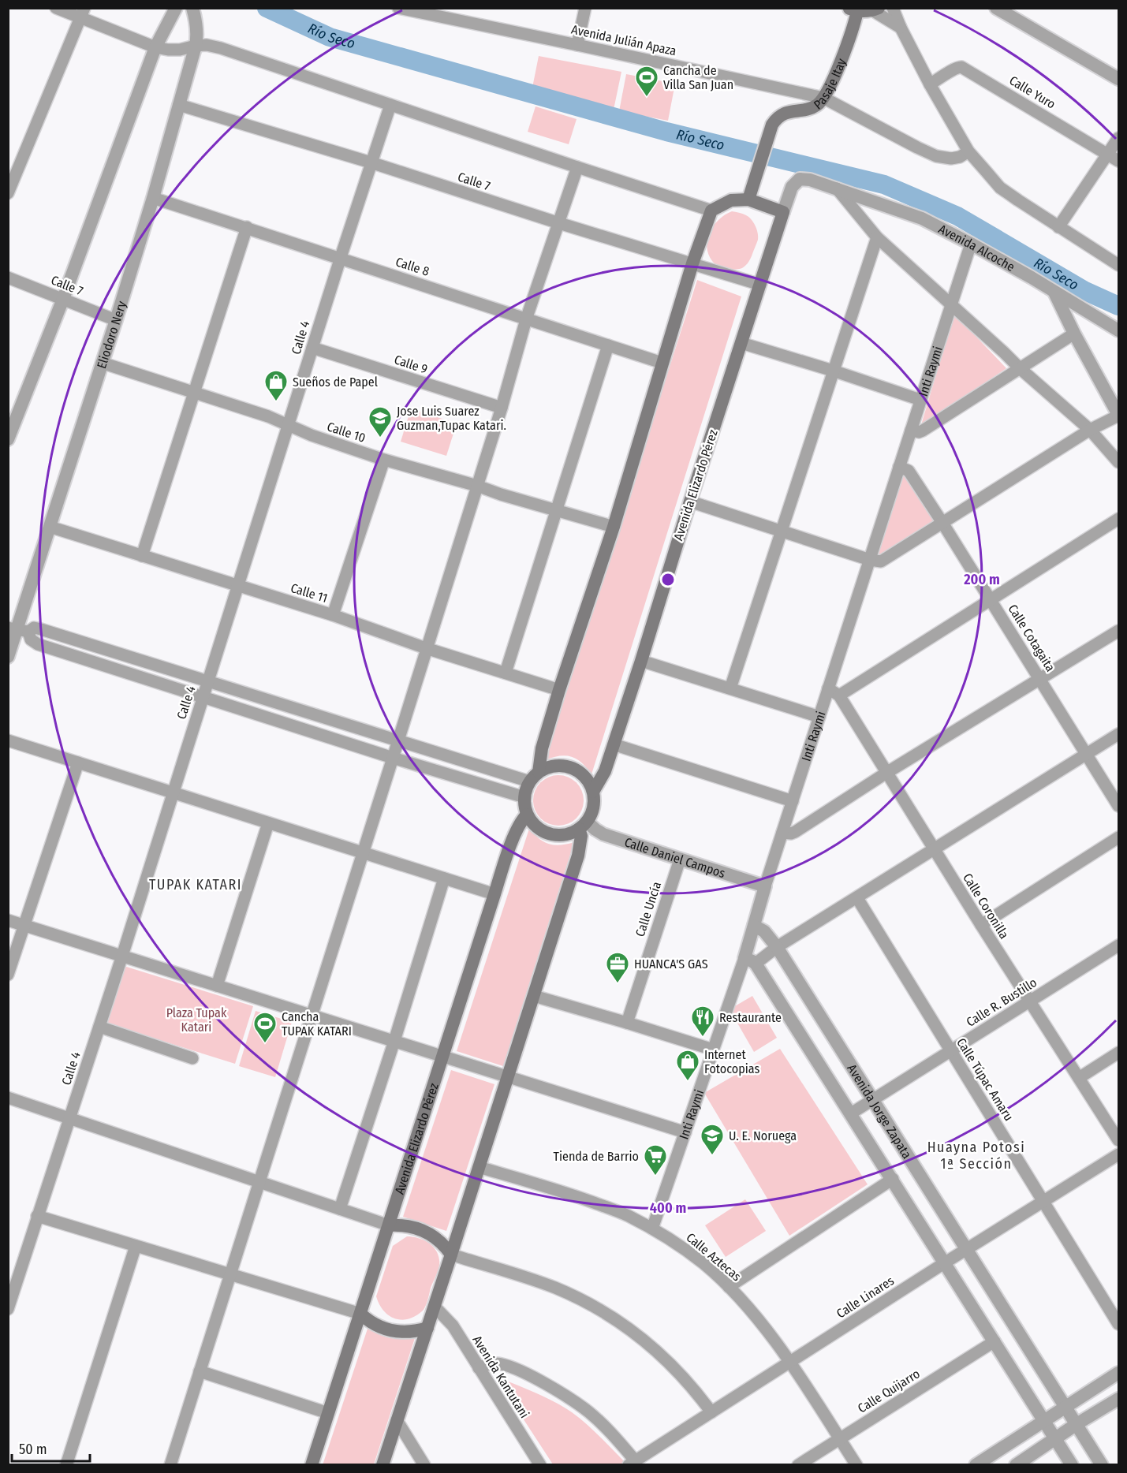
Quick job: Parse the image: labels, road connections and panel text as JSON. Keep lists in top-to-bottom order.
{
  "streets": {
    "main road": ["Pasaje Itay", "Avenida Elizardo Pérez"],
    "street": [
      "Avenida Julián Apaza",
      "Calle Yuro",
      "Calle 7",
      "Avenida Alcoche",
      "Calle 8",
      "Eliodoro Nery",
      "Calle 4",
      "Calle 9",
      "Inti Raymi",
      "Calle 10",
      "Calle 11",
      "Calle Cotagaita",
      "Calle Daniel Campos",
      "Calle Coronilla",
      "Calle Uncía",
      "Calle R. Bustillo",
      "Calle Túpac Amaru",
      "Avenida Jorge Zapata",
      "Calle Aztecas",
      "Calle Linares",
      "Avenida Kantutani",
      "Calle Quijarro"
    ]
  },
  "crossings": [
    ["Avenida Julián Apaza", "Pasaje Itay"],
    ["Calle 7", "Eliodoro Nery"],
    ["Calle 7", "Calle 4"],
    ["Calle 7", "Avenida Elizardo Pérez"],
    ["Avenida Alcoche", "Inti Raymi"],
    ["Avenida Alcoche", "Avenida Elizardo Pérez"],
    ["Calle 8", "Eliodoro Nery"],
    ["Calle 8", "Calle 4"],
    ["Eliodoro Nery", "Calle 10"],
    ["Eliodoro Nery", "Calle 11"],
    ["Calle 4", "Calle 9"],
    ["Calle 4", "Calle 10"],
    ["Calle 4", "Calle 11"],
    ["Inti Raymi", "Calle Cotagaita"],
    ["Inti Raymi", "Calle Daniel Campos"],
    ["Inti Raymi", "Calle Coronilla"],
    ["Inti Raymi", "Avenida Jorge Zapata"],
    ["Inti Raymi", "Calle Aztecas"],
    ["Avenida Elizardo Pérez", "Calle Daniel Campos"],
    ["Calle Daniel Campos", "Calle Uncía"],
    ["Calle Coronilla", "Calle R. Bustillo"],
    ["Calle R. Bustillo", "Calle Túpac Amaru"],
    ["Calle R. Bustillo", "Avenida Jorge Zapata"],
    ["Calle Túpac Amaru", "Calle Linares"],
    ["Avenida Jorge Zapata", "Calle Linares"],
    ["Avenida Jorge Zapata", "Calle Quijarro"],
    ["Calle Aztecas", "Calle Linares"],
    ["Calle Aztecas", "Calle Quijarro"]
  ],
  "districts": ["TUPAK KATARI", "Huayna Potosi 1ª Sección"],
  "water": ["Río Seco"],
  "parks": ["Plaza Tupak Katari"],
  "places": {
    "sports": ["Cancha de Villa San Juan", "Cancha TUPAK KATARI"],
    "shop": ["Sueños de Papel", "Internet Fotocopias"],
    "school or university": ["Jose Luis Suarez Guzman,Tupac Katari.", "U. E. Noruega"],
    "office": ["HUANCA'S GAS"],
    "restaurant": ["Restaurante"],
    "supermarket": ["Tienda de Barrio"]
  },
  "scale_bar": "50 m",
  "rings": ["200 m", "400 m"]
}
